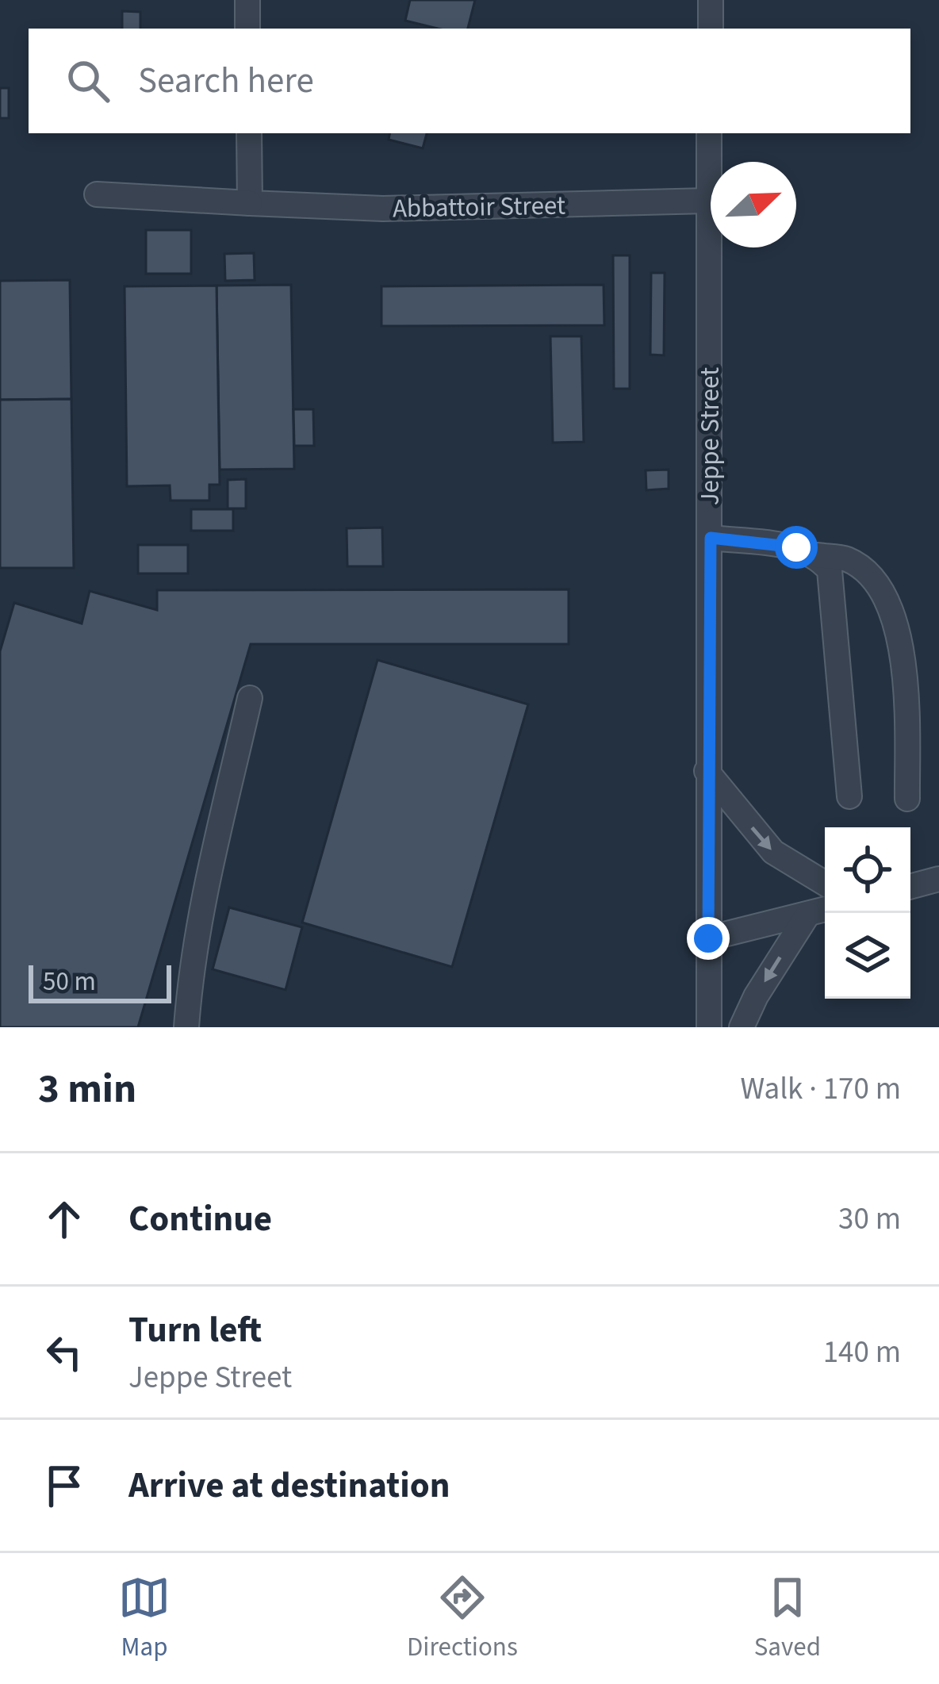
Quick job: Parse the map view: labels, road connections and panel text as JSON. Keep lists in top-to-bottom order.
{
  "streets": {
    "street": ["Abbattoir Street", "Jeppe Street"]
  },
  "crossings": [
    ["Abbattoir Street", "Jeppe Street"]
  ],
  "scale_bar": "50 m",
  "north": "top right",
  "page": {
    "search": "Search here",
    "scale": "50 m",
    "heading": ["3 min", "Walk · 170 m"],
    "list": [
      ["Continue", "30 m"],
      ["Turn left", "Jeppe Street", "140 m"],
      "Arrive at destination"
    ],
    "nav": ["Map", "Directions", "Saved"]
  }
}
